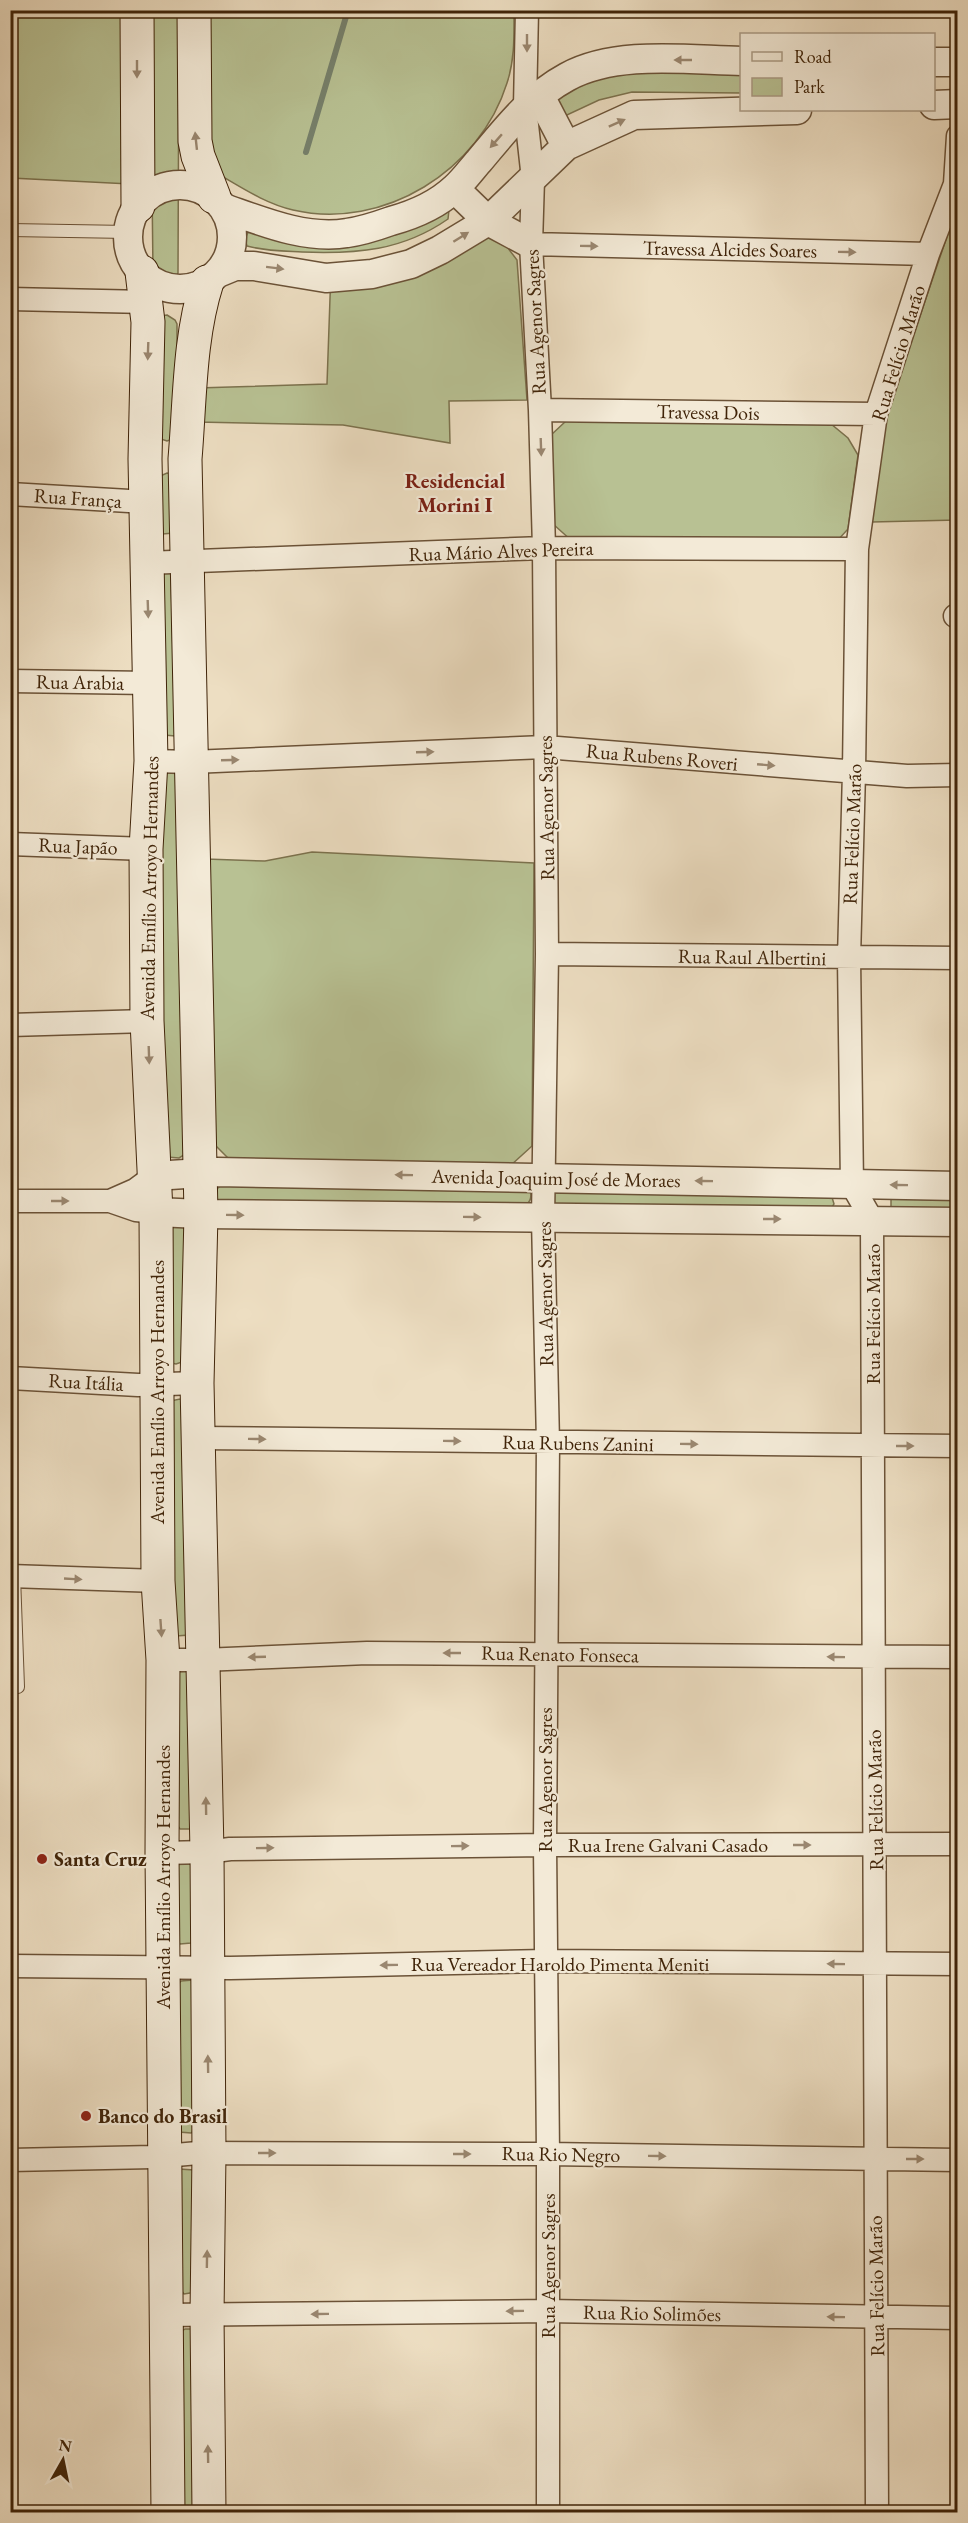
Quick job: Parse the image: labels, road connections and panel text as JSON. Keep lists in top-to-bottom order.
{
  "streets": {
    "main road": ["Avenida Emílio Arroyo Hernandes"],
    "street": [
      "Travessa Alcides Soares",
      "Rua Agenor Sagres",
      "Rua Felício Marão",
      "Travessa Dois",
      "Rua França",
      "Rua Mário Alves Pereira",
      "Rua Arabia",
      "Rua Rubens Roveri",
      "Rua Japão",
      "Rua Raul Albertini",
      "Avenida Joaquim José de Moraes",
      "Rua Itália",
      "Rua Rubens Zanini",
      "Rua Renato Fonseca",
      "Rua Irene Galvani Casado",
      "Rua Vereador Haroldo Pimenta Meniti",
      "Rua Rio Negro",
      "Rua Rio Solimões"
    ]
  },
  "crossings": [
    ["Travessa Alcides Soares", "Rua Agenor Sagres"],
    ["Travessa Alcides Soares", "Rua Felício Marão"],
    ["Rua Agenor Sagres", "Travessa Dois"],
    ["Rua Agenor Sagres", "Rua Mário Alves Pereira"],
    ["Rua Agenor Sagres", "Rua Rubens Roveri"],
    ["Rua Agenor Sagres", "Rua Raul Albertini"],
    ["Rua Agenor Sagres", "Avenida Joaquim José de Moraes"],
    ["Rua Agenor Sagres", "Rua Rubens Zanini"],
    ["Rua Agenor Sagres", "Rua Renato Fonseca"],
    ["Rua Agenor Sagres", "Rua Irene Galvani Casado"],
    ["Rua Agenor Sagres", "Rua Vereador Haroldo Pimenta Meniti"],
    ["Rua Agenor Sagres", "Rua Rio Negro"],
    ["Rua Agenor Sagres", "Rua Rio Solimões"],
    ["Rua Felício Marão", "Travessa Dois"],
    ["Rua Felício Marão", "Rua Mário Alves Pereira"],
    ["Rua Felício Marão", "Rua Rubens Roveri"],
    ["Rua Felício Marão", "Rua Raul Albertini"],
    ["Rua Felício Marão", "Avenida Joaquim José de Moraes"],
    ["Rua Felício Marão", "Rua Rubens Zanini"],
    ["Rua Felício Marão", "Rua Renato Fonseca"],
    ["Rua Felício Marão", "Rua Irene Galvani Casado"],
    ["Rua Felício Marão", "Rua Vereador Haroldo Pimenta Meniti"],
    ["Rua Felício Marão", "Rua Rio Negro"],
    ["Rua Felício Marão", "Rua Rio Solimões"],
    ["Rua França", "Avenida Emílio Arroyo Hernandes"],
    ["Rua Mário Alves Pereira", "Avenida Emílio Arroyo Hernandes"],
    ["Rua Arabia", "Avenida Emílio Arroyo Hernandes"],
    ["Rua Rubens Roveri", "Avenida Emílio Arroyo Hernandes"],
    ["Rua Japão", "Avenida Emílio Arroyo Hernandes"],
    ["Avenida Emílio Arroyo Hernandes", "Avenida Joaquim José de Moraes"],
    ["Avenida Emílio Arroyo Hernandes", "Rua Itália"],
    ["Avenida Emílio Arroyo Hernandes", "Rua Rubens Zanini"],
    ["Avenida Emílio Arroyo Hernandes", "Rua Renato Fonseca"],
    ["Avenida Emílio Arroyo Hernandes", "Rua Irene Galvani Casado"],
    ["Avenida Emílio Arroyo Hernandes", "Rua Vereador Haroldo Pimenta Meniti"],
    ["Avenida Emílio Arroyo Hernandes", "Rua Rio Negro"],
    ["Avenida Emílio Arroyo Hernandes", "Rua Rio Solimões"]
  ],
  "one_way": [
    "Rua Rubens Roveri",
    "Rua Rubens Zanini",
    "Rua Renato Fonseca",
    "Rua Irene Galvani Casado",
    "Rua Vereador Haroldo Pimenta Meniti",
    "Rua Rio Negro",
    "Rua Rio Solimões"
  ],
  "districts": ["Residencial Morini I"],
  "places": ["Santa Cruz", "Banco do Brasil"],
  "legend": ["Road", "Park"],
  "north": "top"
}
